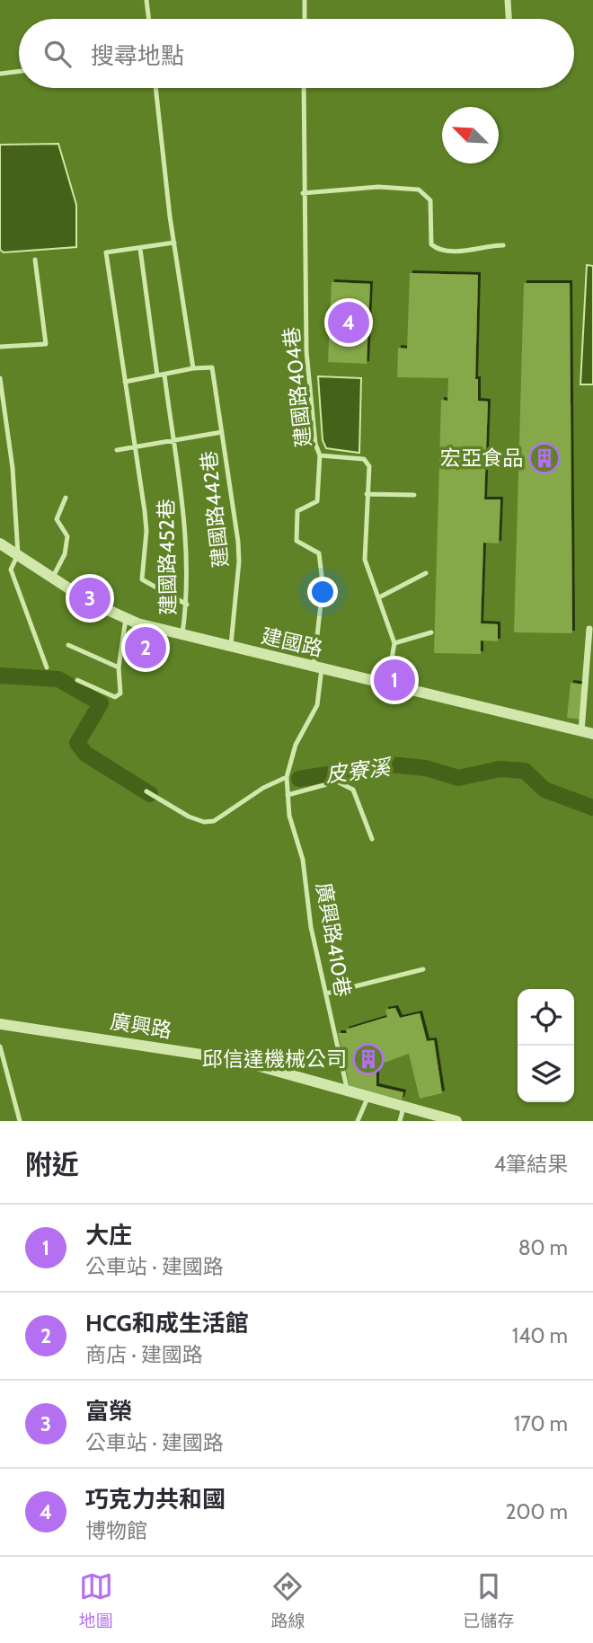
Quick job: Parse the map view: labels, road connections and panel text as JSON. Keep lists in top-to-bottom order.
{
  "streets": {
    "street": ["建國路", "廣興路"],
    "lane": [
      "建國路404巷",
      "建國路442巷",
      "建國路452巷",
      "廣興路410巷"
    ]
  },
  "crossings": [
    ["建國路404巷", "建國路"],
    ["建國路442巷", "建國路"],
    ["建國路452巷", "建國路"],
    ["廣興路410巷", "廣興路"]
  ],
  "water": ["皮寮溪"],
  "places": {
    "building": ["宏亞食品", "邱信達機械公司"]
  },
  "north": "top left",
  "page": {
    "search": "搜尋地點",
    "pins": [
      "4",
      "3",
      "2",
      "1"
    ],
    "heading": ["附近", "4筆結果"],
    "list": [
      {
        "mark": "1",
        "name": "大庄",
        "note": "公車站 · 建國路",
        "value": "80 m"
      },
      {
        "mark": "2",
        "name": "HCG和成生活館",
        "note": "商店 · 建國路",
        "value": "140 m"
      },
      {
        "mark": "3",
        "name": "富榮",
        "note": "公車站 · 建國路",
        "value": "170 m"
      },
      {
        "mark": "4",
        "name": "巧克力共和國",
        "note": "博物館",
        "value": "200 m"
      }
    ],
    "nav": ["地圖", "路線", "已儲存"]
  }
}
